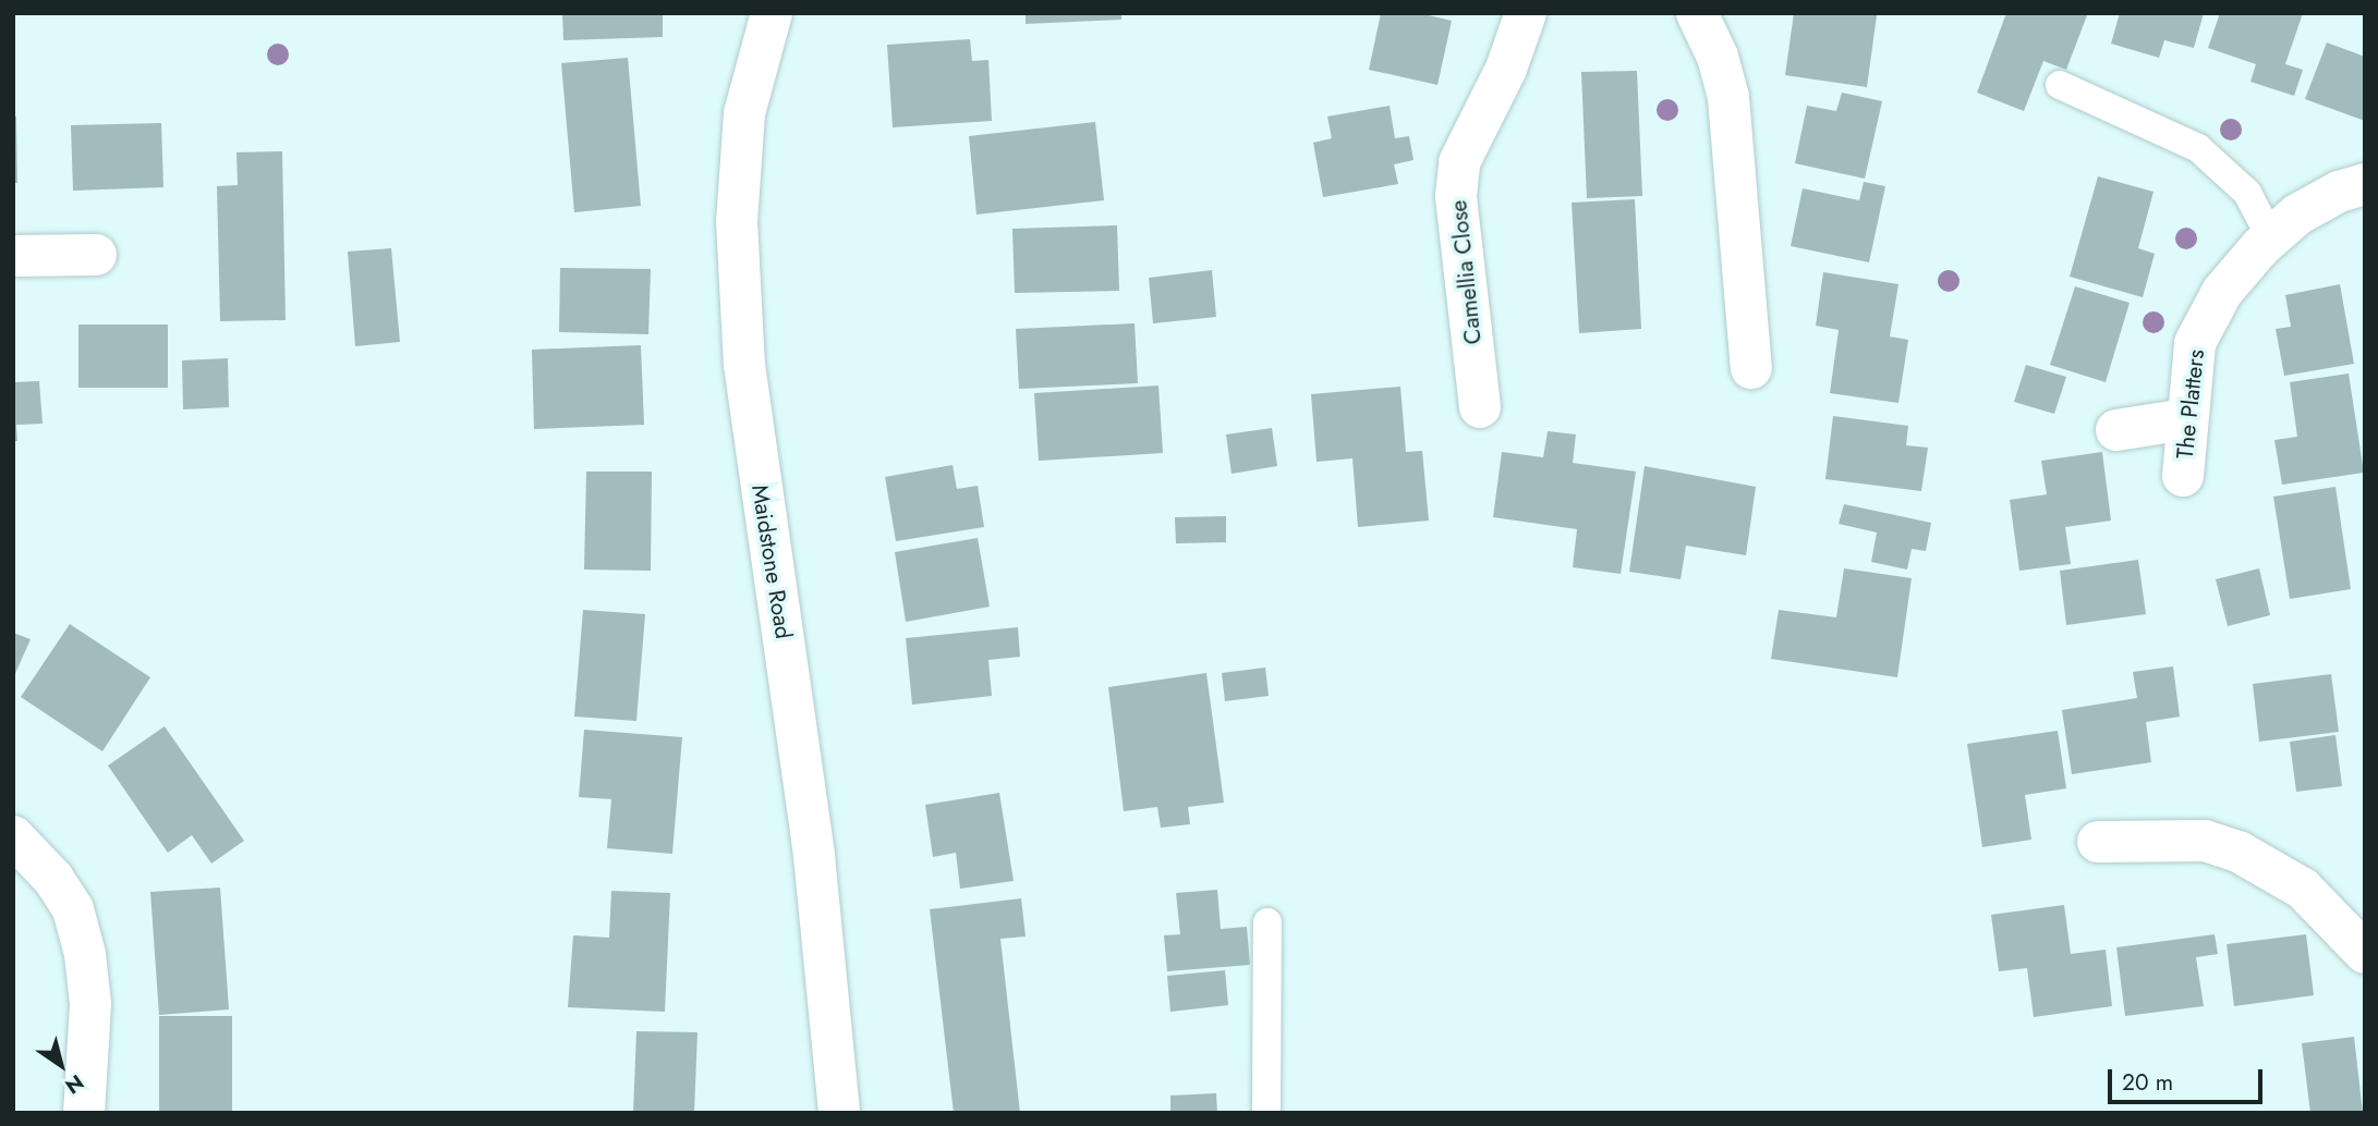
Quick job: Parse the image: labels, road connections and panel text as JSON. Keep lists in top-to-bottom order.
{
  "streets": {
    "street": ["Camellia Close", "The Platters", "Maidstone Road"]
  },
  "scale_bar": "20 m",
  "north": "bottom right"
}
